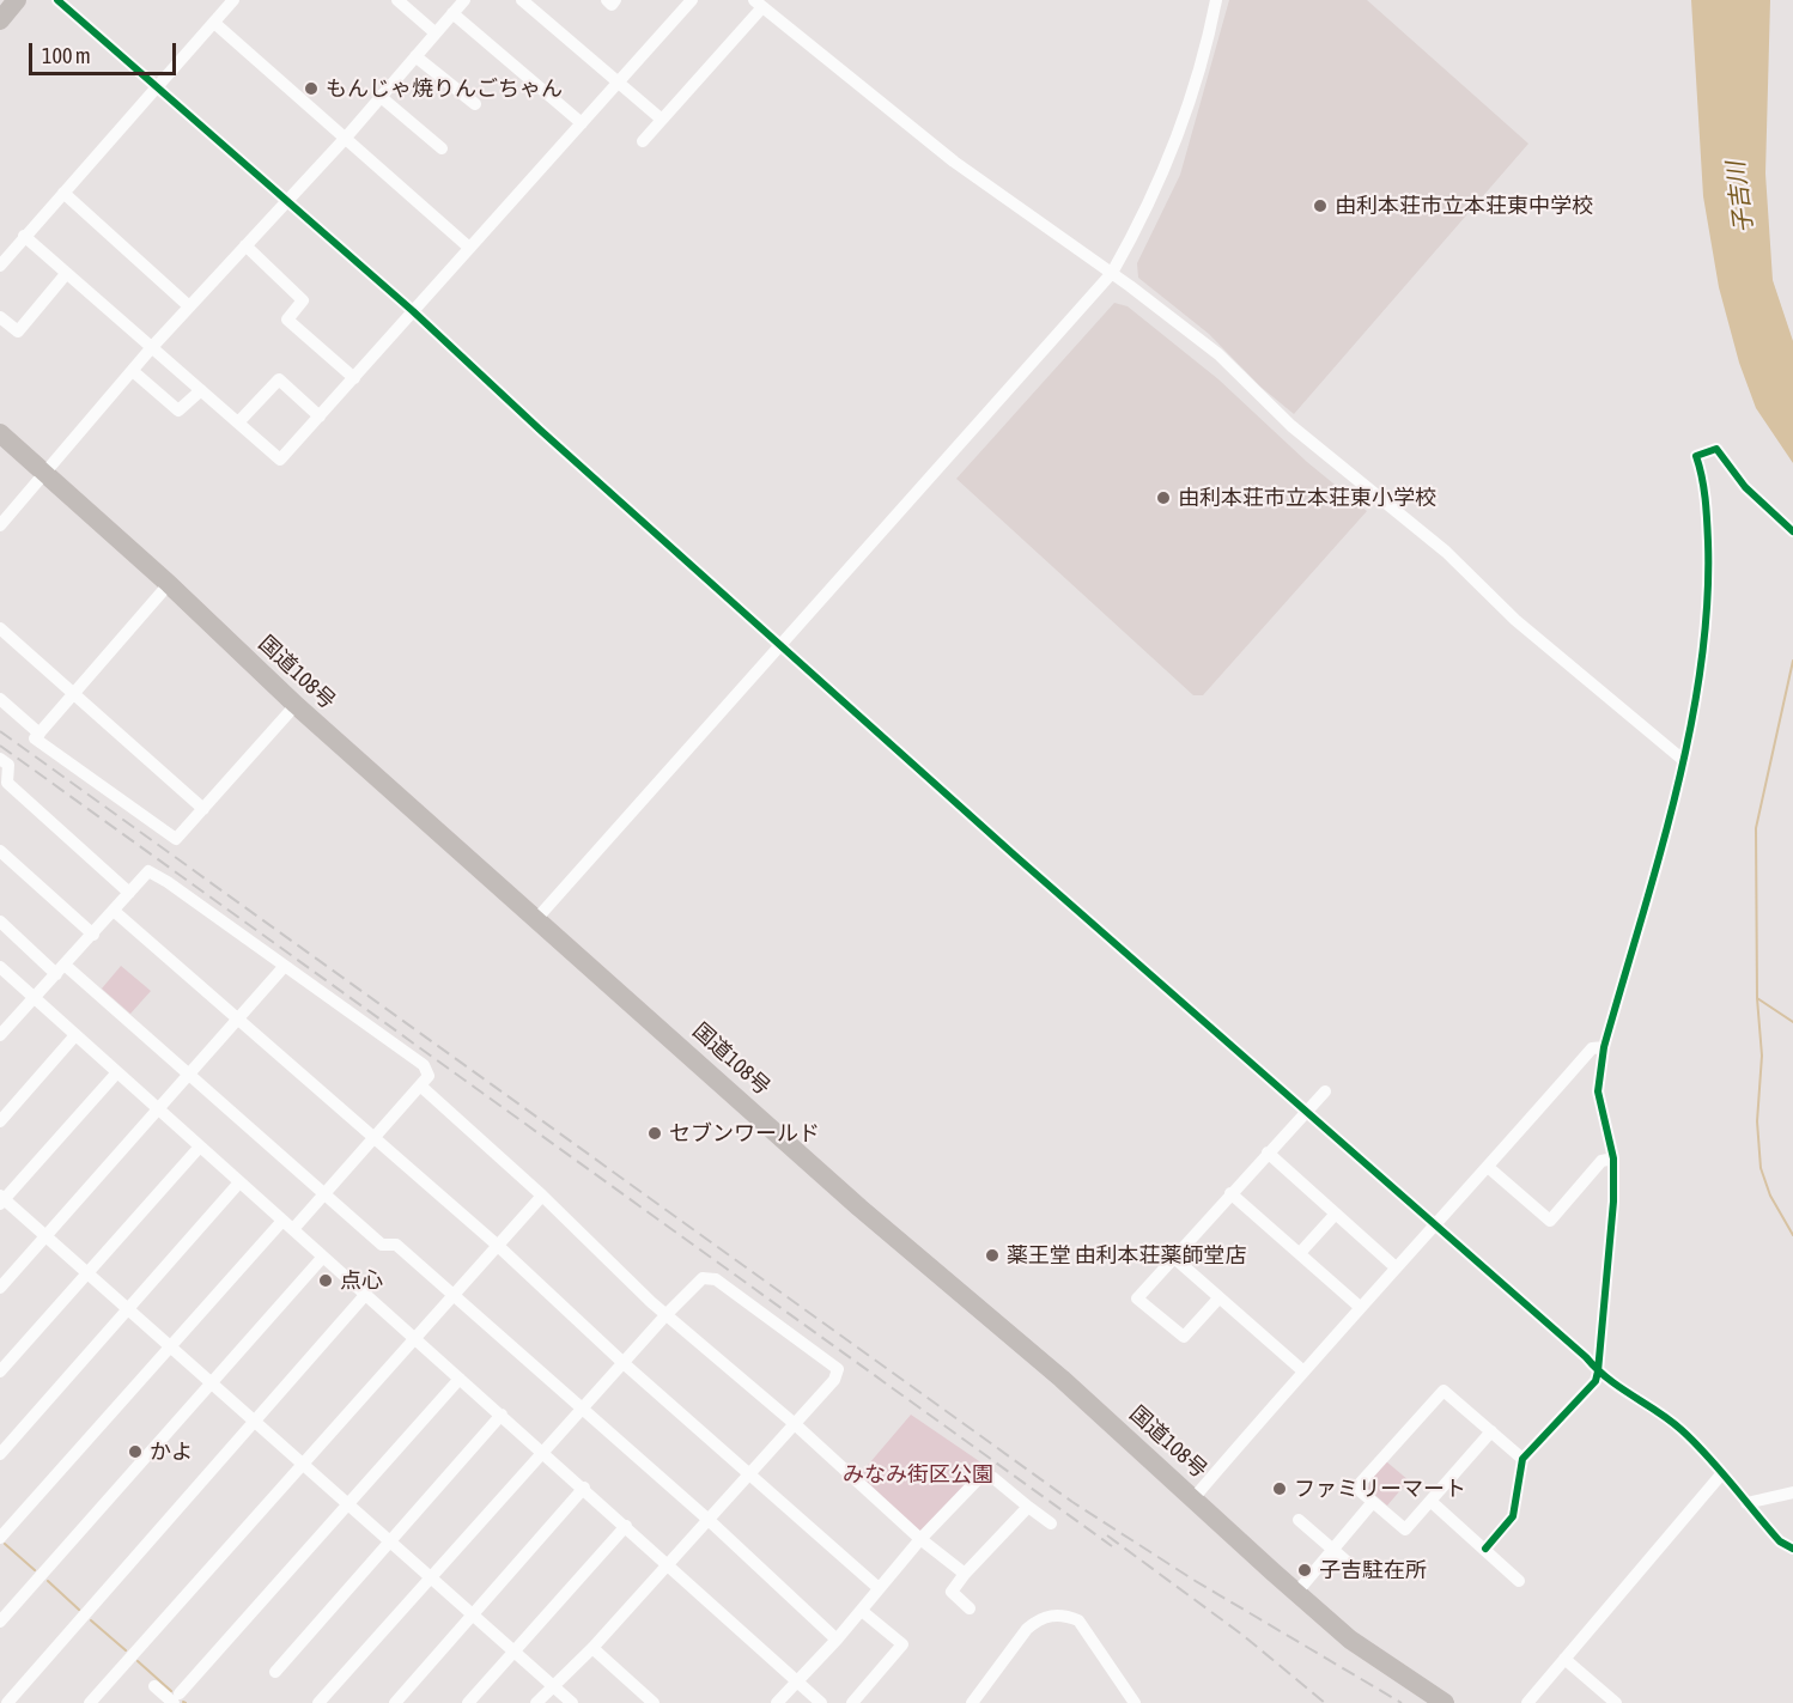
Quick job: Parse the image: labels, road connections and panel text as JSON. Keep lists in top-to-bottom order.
{
  "streets": {
    "highway": ["国道108号"]
  },
  "water": ["子吉川"],
  "parks": ["みなみ街区公園"],
  "places": [
    "もんじゃ焼りんごちゃん",
    "由利本荘市立本荘東中学校",
    "由利本荘市立本荘東小学校",
    "セブンワールド",
    "薬王堂 由利本荘薬師堂店",
    "点心",
    "かよ",
    "ファミリーマート",
    "子吉駐在所"
  ],
  "scale_bar": "100 m"
}
